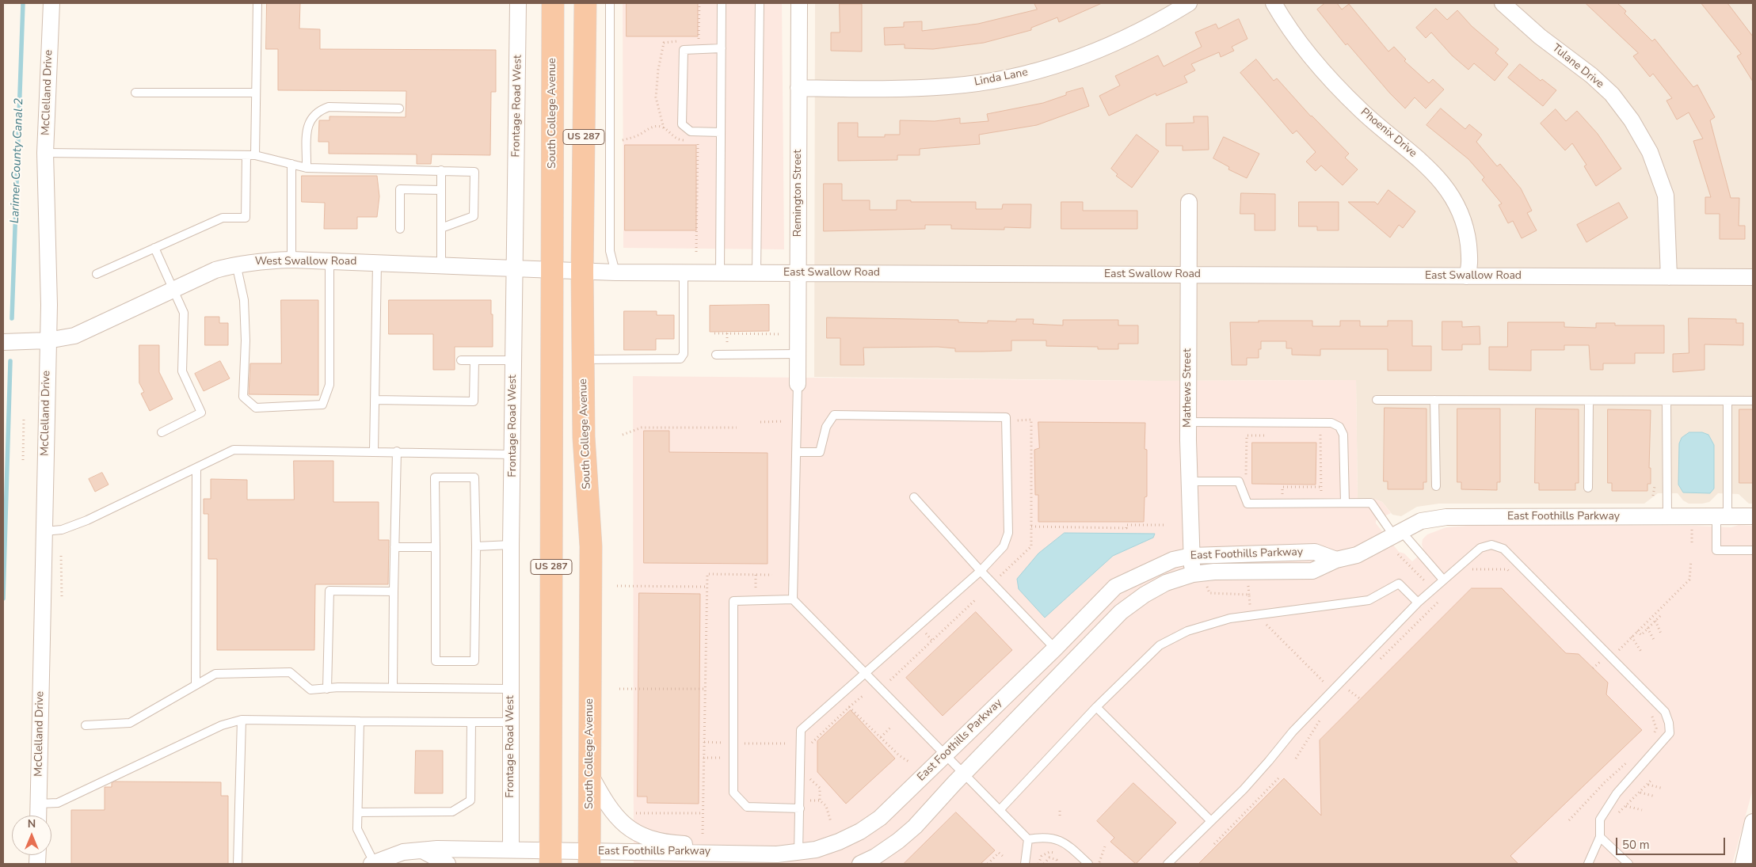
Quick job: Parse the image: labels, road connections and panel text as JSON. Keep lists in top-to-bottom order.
{
  "streets": {
    "highway": ["South College Avenue", "US 287"],
    "street": [
      "Tulane Drive",
      "Linda Lane",
      "McClelland Drive",
      "Frontage Road West",
      "Phoenix Drive",
      "Remington Street",
      "West Swallow Road",
      "East Swallow Road",
      "Mathews Street",
      "East Foothills Parkway"
    ]
  },
  "crossings": [
    ["Tulane Drive", "East Swallow Road"],
    ["Linda Lane", "Remington Street"],
    ["McClelland Drive", "West Swallow Road"],
    ["Frontage Road West", "West Swallow Road"],
    ["Frontage Road West", "East Foothills Parkway"],
    ["South College Avenue", "West Swallow Road"],
    ["South College Avenue", "East Swallow Road"],
    ["South College Avenue", "East Foothills Parkway"],
    ["Phoenix Drive", "East Swallow Road"],
    ["Remington Street", "East Swallow Road"],
    ["West Swallow Road", "East Swallow Road"],
    ["East Swallow Road", "Mathews Street"],
    ["Mathews Street", "East Foothills Parkway"]
  ],
  "water": ["Larimer County Canal 2"],
  "scale_bar": "50 m",
  "north": "top"
}
